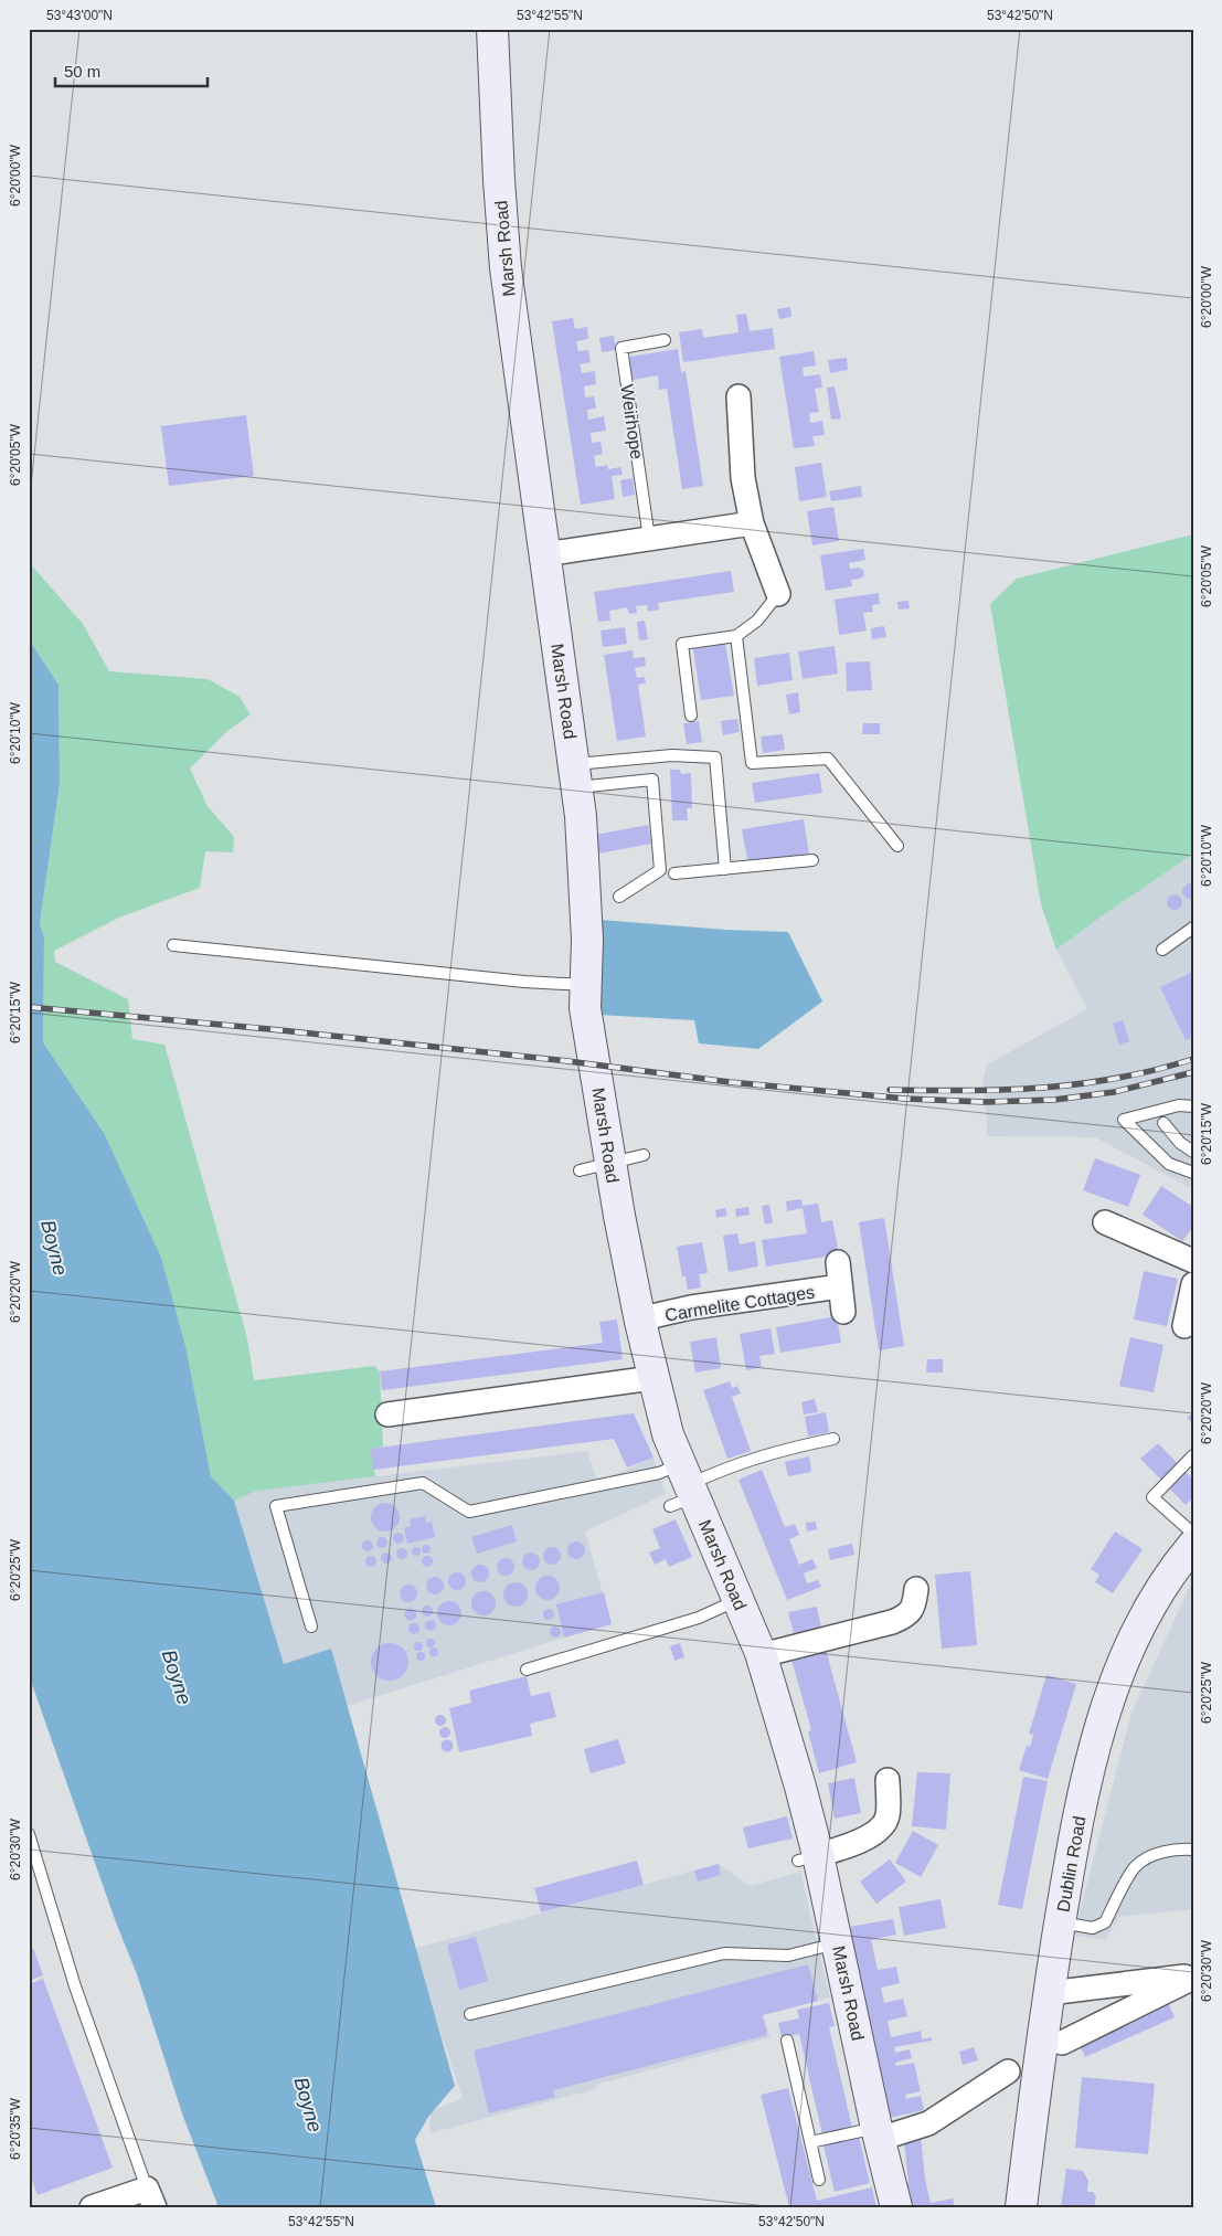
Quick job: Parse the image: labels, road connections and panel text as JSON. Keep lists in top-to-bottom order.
{
  "streets": {
    "main road": ["Marsh Road", "Dublin Road"],
    "street": ["Carmelite Cottages"],
    "lane": ["Weirhope"]
  },
  "crossings": [
    ["Marsh Road", "Carmelite Cottages"]
  ],
  "water": ["Boyne"],
  "scale_bar": "50 m",
  "coordinates": [
    "53°43'00\"N",
    "53°42'55\"N",
    "53°42'50\"N",
    "6°20'00\"W",
    "6°20'05\"W",
    "6°20'10\"W",
    "6°20'15\"W",
    "6°20'20\"W",
    "6°20'25\"W",
    "6°20'30\"W",
    "6°20'35\"W"
  ]
}
